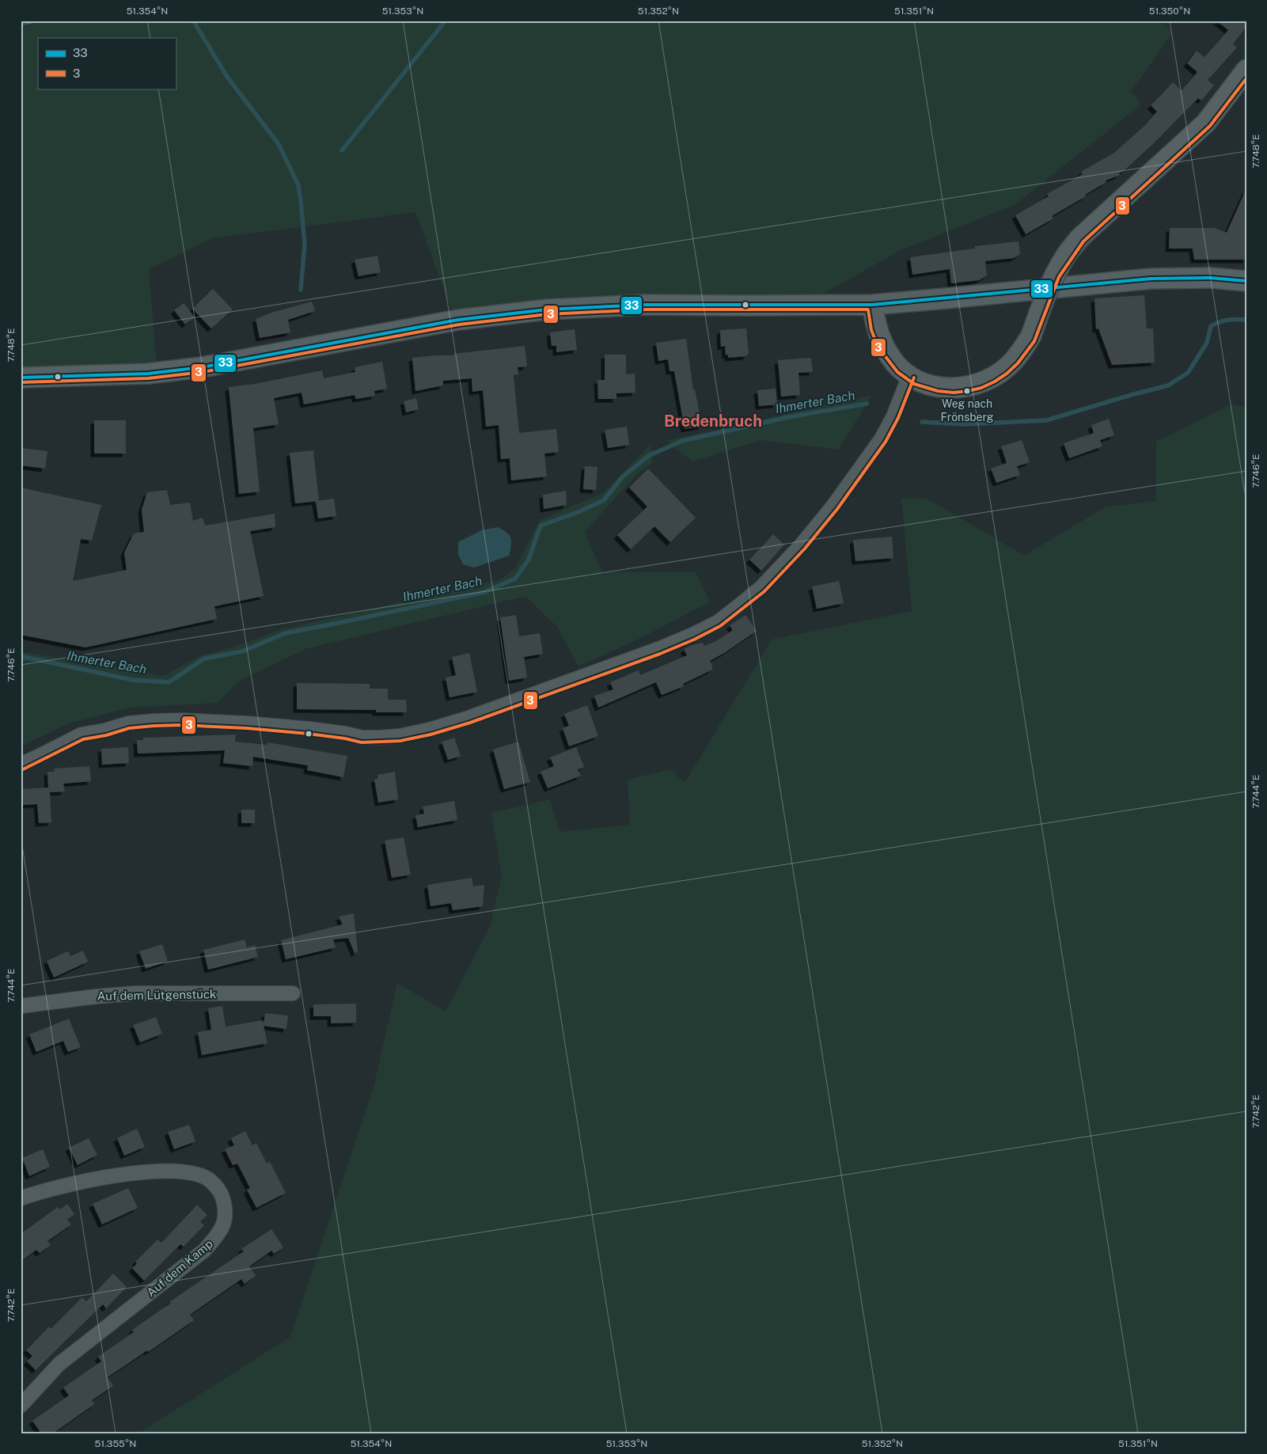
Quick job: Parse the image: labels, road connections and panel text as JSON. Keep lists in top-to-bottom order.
{
  "streets": {
    "street": ["Auf dem Lütgenstück", "Auf dem Kamp"]
  },
  "districts": ["Bredenbruch"],
  "water": ["Ihmerter Bach"],
  "places": ["Weg nach Frönsberg"],
  "lines": ["transit line 3", "transit line 33"],
  "legend": ["33", "3"],
  "coordinates": [
    "51.354°N",
    "51.353°N",
    "51.352°N",
    "51.351°N",
    "51.350°N",
    "7.748°E",
    "7.746°E",
    "7.744°E",
    "7.742°E",
    "51.355°N"
  ]
}
